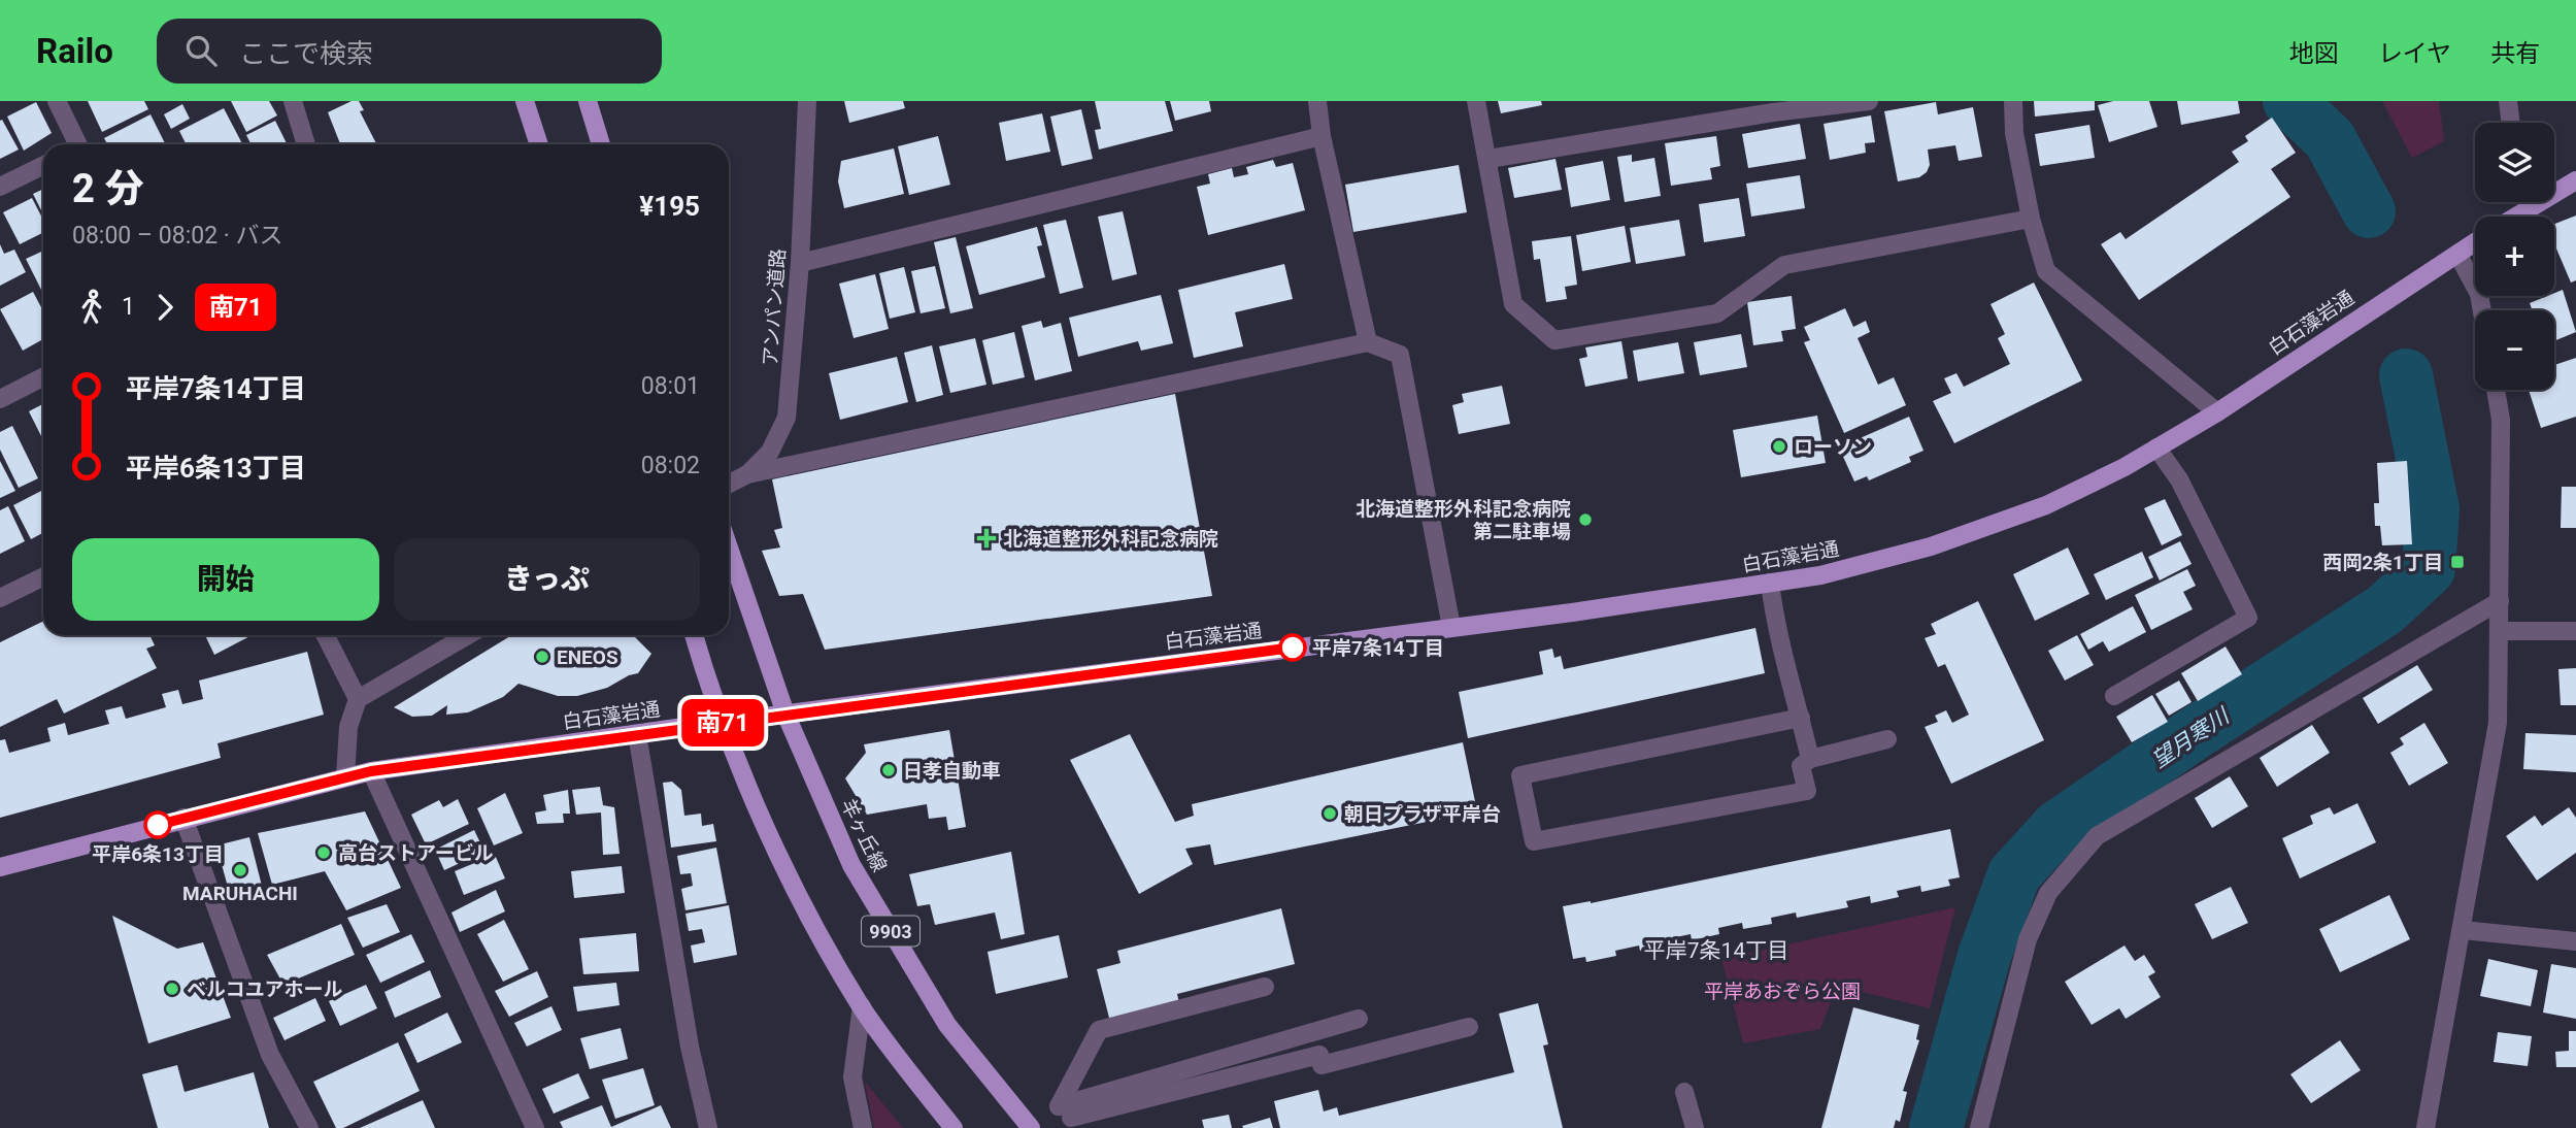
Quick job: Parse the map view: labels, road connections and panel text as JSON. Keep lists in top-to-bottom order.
{
  "streets": {
    "main road": ["白石藻岩通", "羊ヶ丘線", "9903"],
    "street": ["アンパン道路"]
  },
  "crossings": [
    ["白石藻岩通", "羊ヶ丘線"]
  ],
  "districts": ["平岸7条14丁目"],
  "water": ["望月寒川"],
  "parks": ["平岸あおぞら公園"],
  "places": {
    "other": [
      "ローソン",
      "北海道整形外科記念病院 第二駐車場",
      "平岸7条14丁目",
      "ENEOS",
      "日孝自動車",
      "朝日プラザ平岸台",
      "平岸6条13丁目",
      "高台ストアービル",
      "MARUHACHI",
      "ベルコユアホール"
    ],
    "health": ["北海道整形外科記念病院"],
    "transit": ["西岡2条1丁目"]
  },
  "lines": ["bus line 南71"],
  "page": {
    "header": "Railo",
    "search": "ここで検索",
    "nav": ["地図", "レイヤ", "共有"],
    "on_map": "南71",
    "map_buttons": ["+", "−"],
    "heading": ["2 分", "08:00 – 08:02 · バス", "¥195"],
    "legs": ["1", "南71"],
    "list": [
      {
        "name": "平岸7条14丁目",
        "value": "08:01"
      },
      {
        "name": "平岸6条13丁目",
        "value": "08:02"
      }
    ],
    "buttons": ["開始", "きっぷ"]
  }
}
